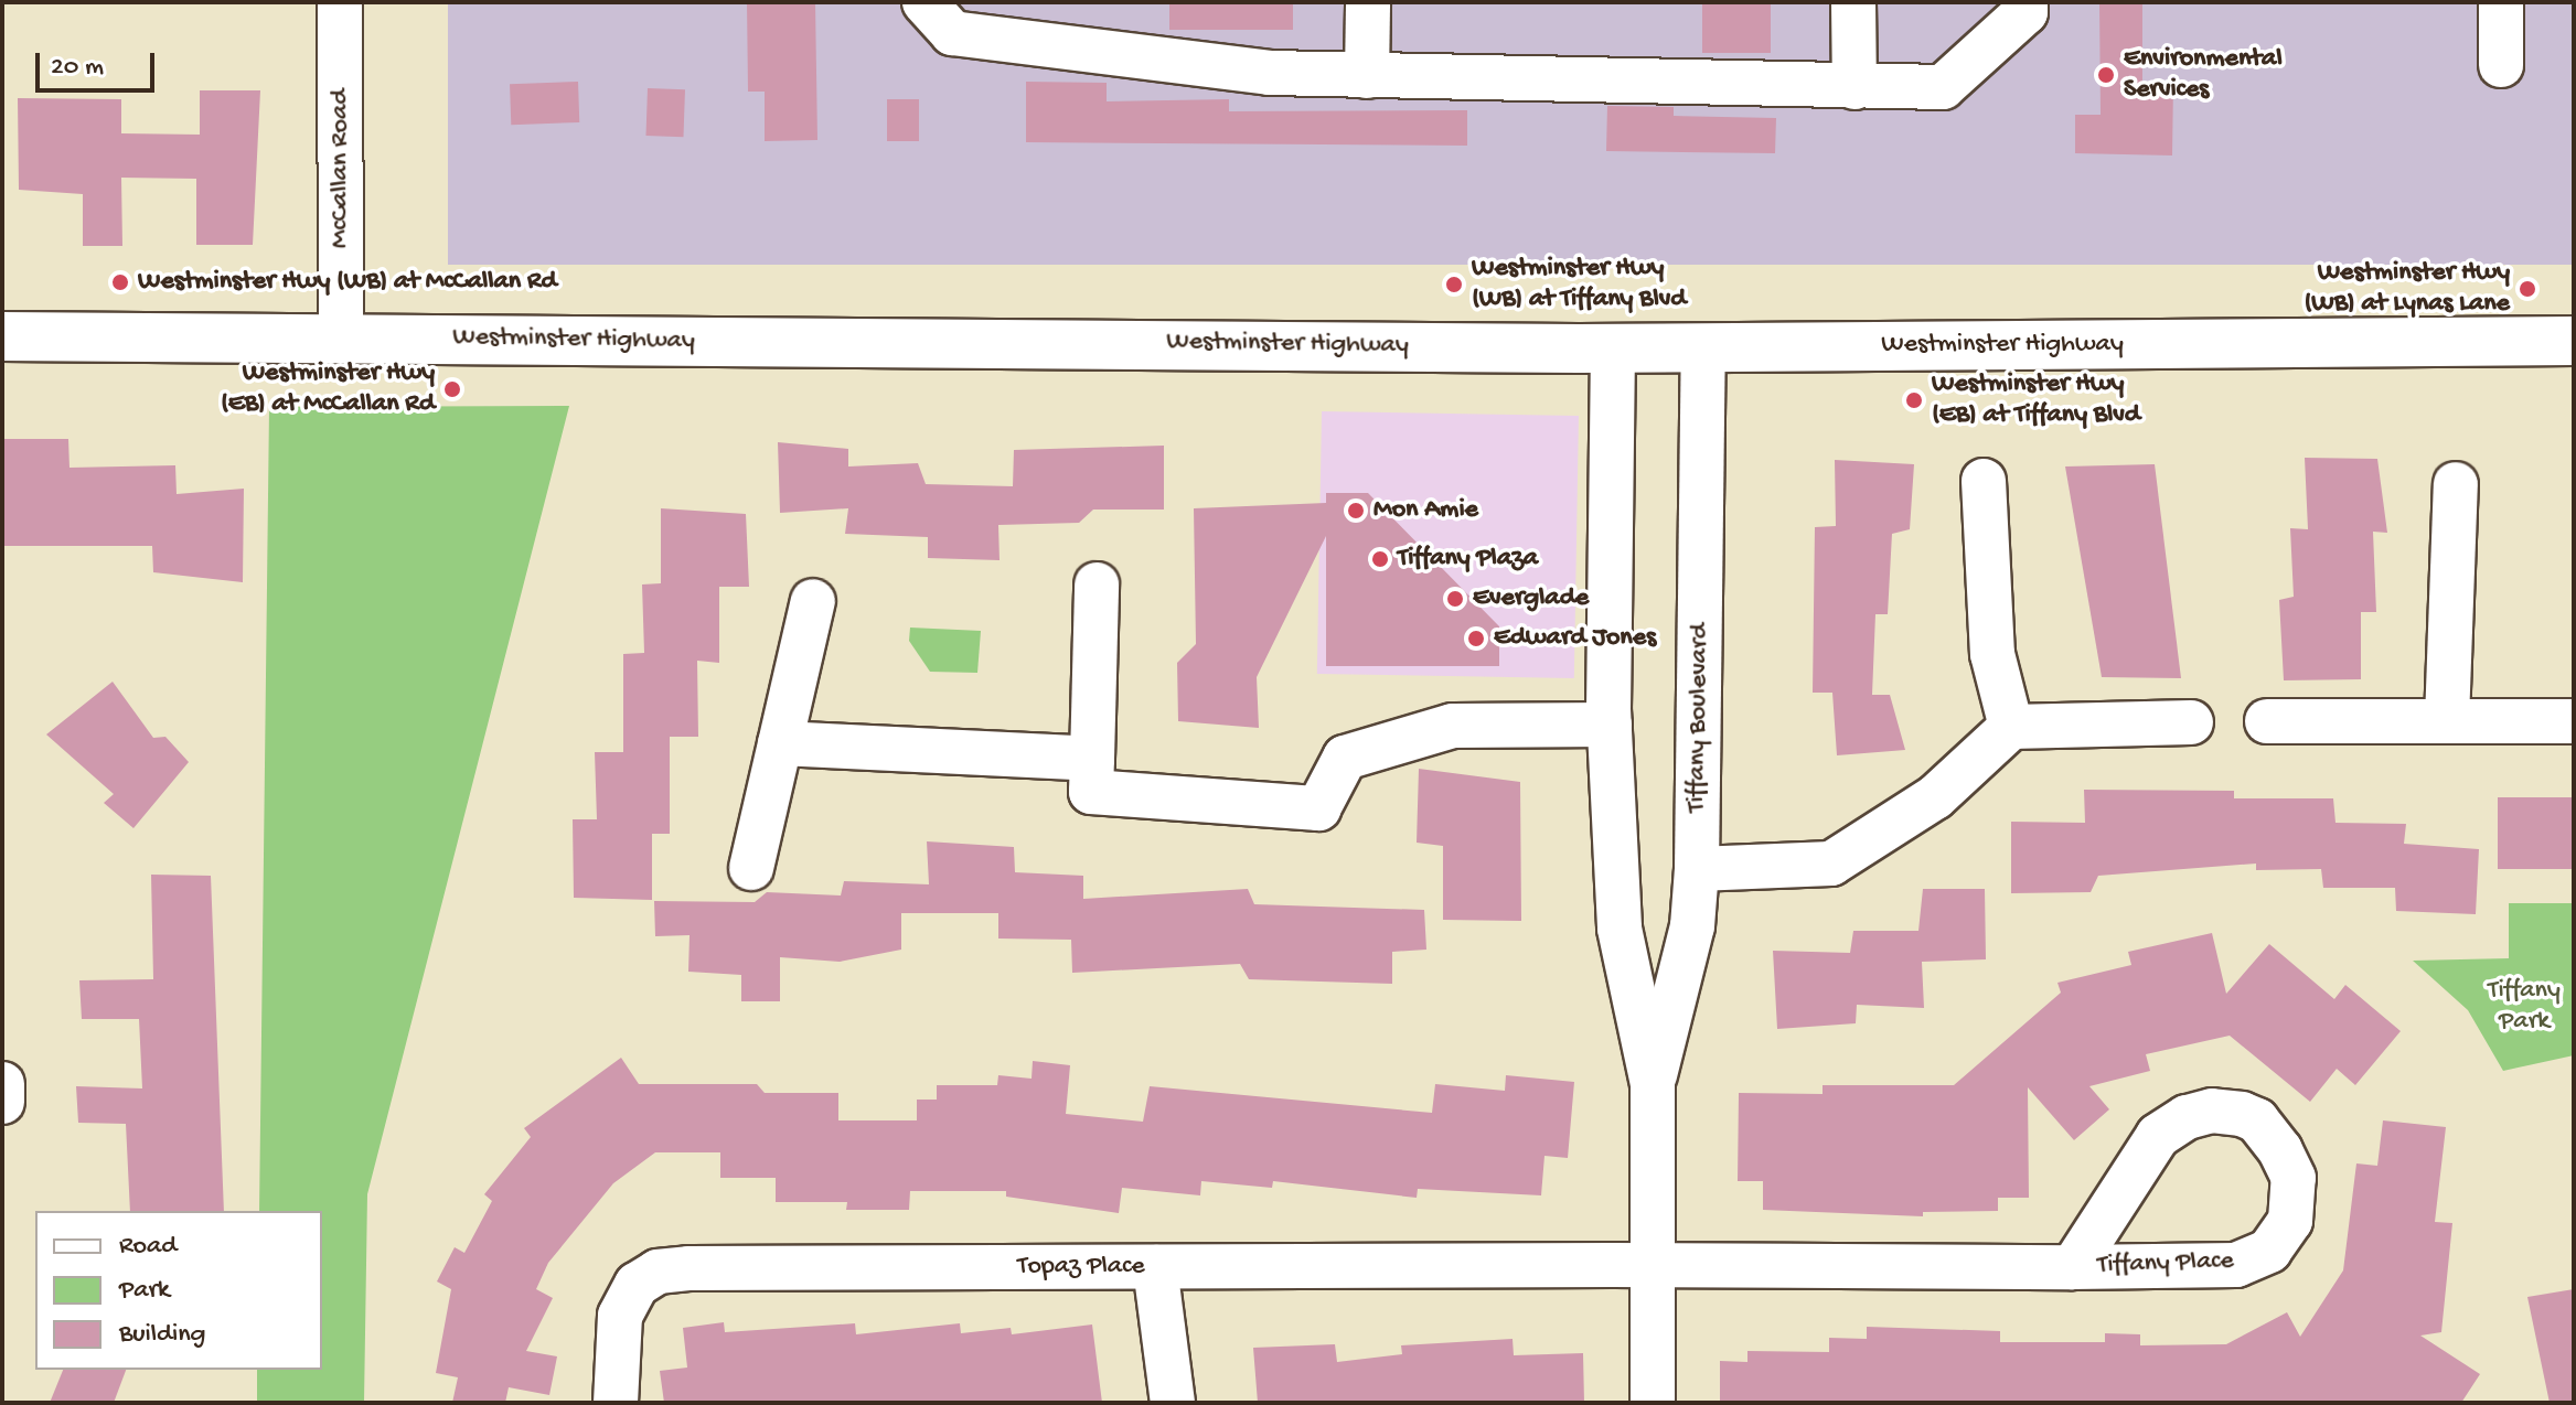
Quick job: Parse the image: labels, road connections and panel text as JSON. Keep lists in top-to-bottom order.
{
  "streets": {
    "main road": ["Westminster Highway"],
    "street": [
      "McCallan Road",
      "Tiffany Boulevard",
      "Tiffany Place",
      "Topaz Place"
    ]
  },
  "crossings": [
    ["McCallan Road", "Westminster Highway"],
    ["Westminster Highway", "Tiffany Boulevard"],
    ["Tiffany Boulevard", "Tiffany Place"],
    ["Tiffany Boulevard", "Topaz Place"],
    ["Tiffany Place", "Topaz Place"]
  ],
  "parks": ["Tiffany Park"],
  "places": [
    "Environmental Services",
    "Westminster Hwy (WB) at McCallan Rd",
    "Westminster Hwy (WB) at Tiffany Blvd",
    "Westminster Hwy (WB) at Lynas Lane",
    "Westminster Hwy (EB) at McCallan Rd",
    "Westminster Hwy (EB) at Tiffany Blvd",
    "Mon Amie",
    "Tiffany Plaza",
    "Everglade",
    "Edward Jones"
  ],
  "legend": ["Road", "Park", "Building"],
  "scale_bar": "20 m"
}
